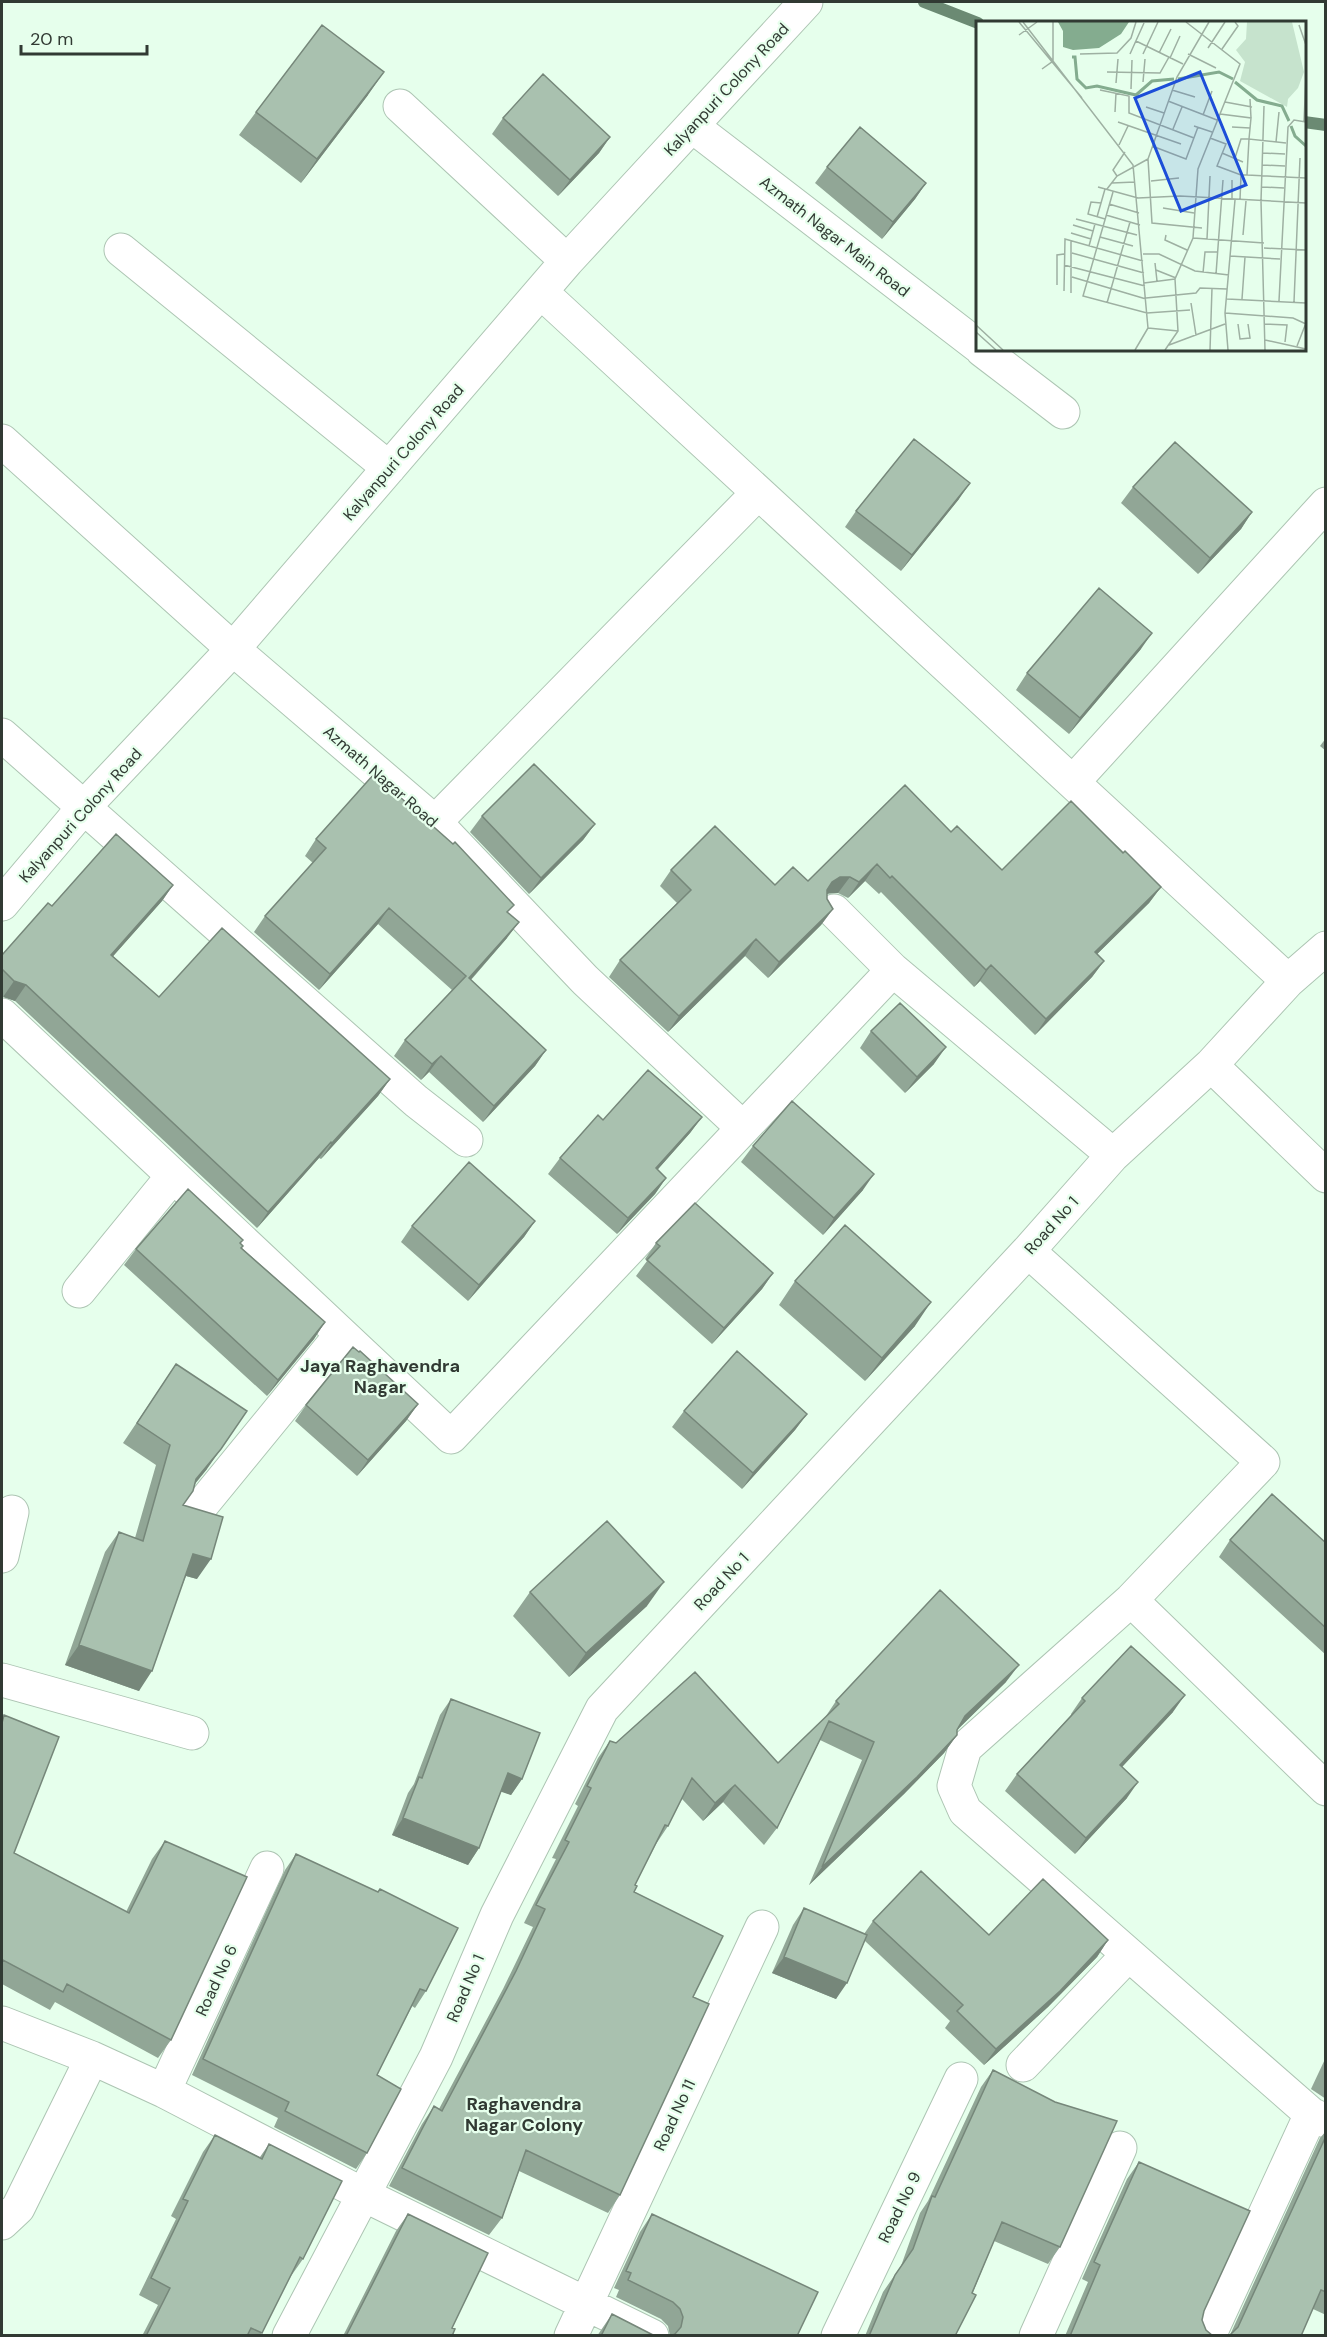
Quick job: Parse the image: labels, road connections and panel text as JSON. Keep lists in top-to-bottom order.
{
  "streets": {
    "street": [
      "Kalyanpuri Colony Road",
      "Azmath Nagar Main Road",
      "Azmath Nagar Road",
      "Road No 1",
      "Road No 6",
      "Road No 11",
      "Road No 9"
    ]
  },
  "crossings": [
    ["Kalyanpuri Colony Road", "Azmath Nagar Main Road"],
    ["Kalyanpuri Colony Road", "Azmath Nagar Road"]
  ],
  "districts": ["Jaya Raghavendra Nagar", "Raghavendra Nagar Colony"],
  "scale_bar": "20 m"
}
